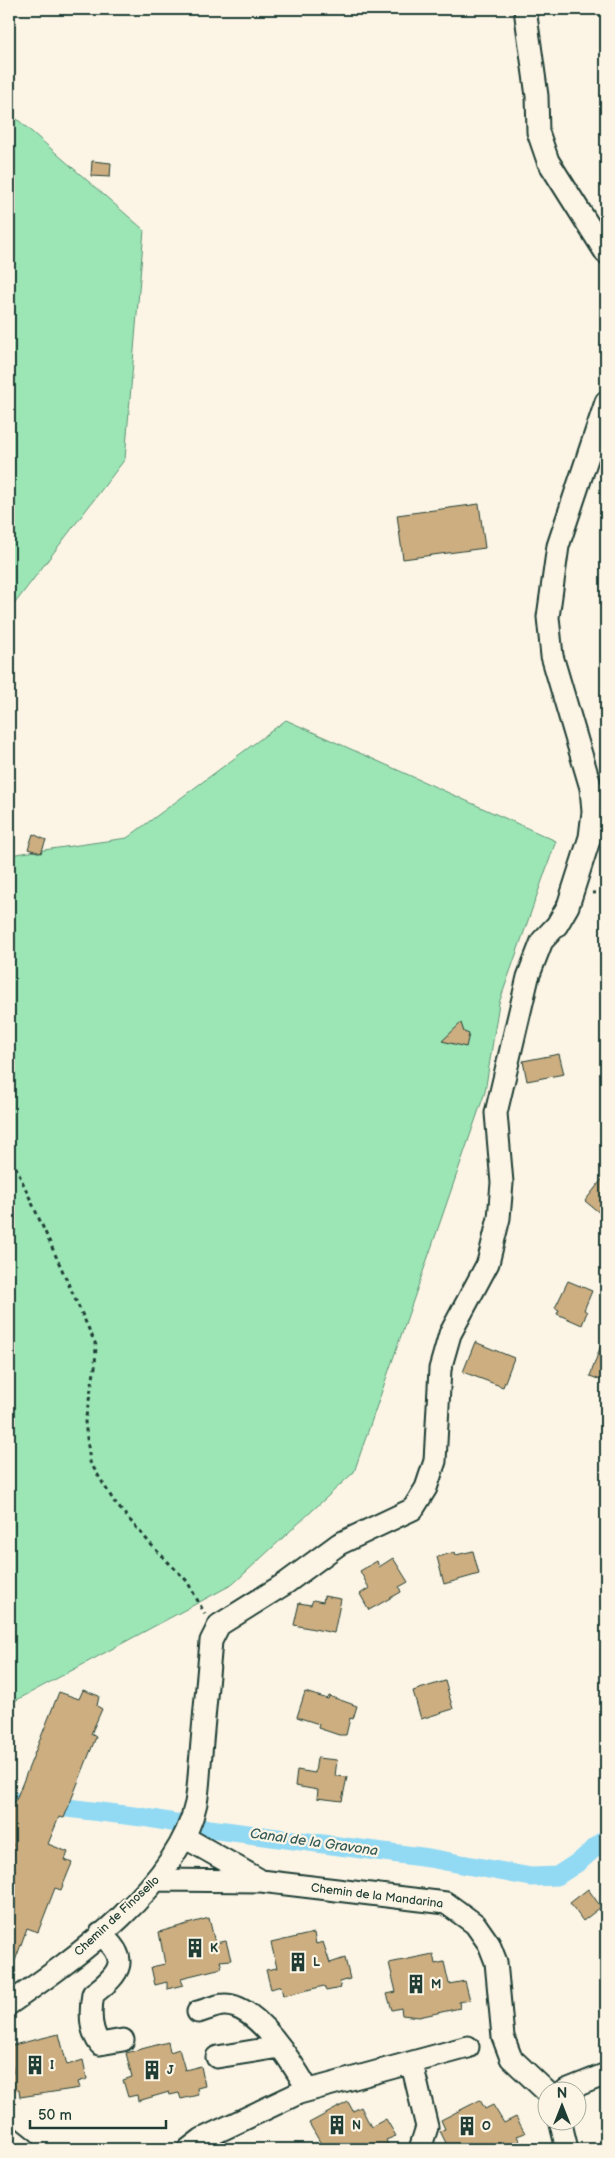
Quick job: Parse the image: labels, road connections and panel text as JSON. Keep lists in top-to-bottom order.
{
  "streets": {
    "street": ["Chemin de la Mandarina", "Chemin de Finosello"]
  },
  "crossings": [
    ["Chemin de la Mandarina", "Chemin de Finosello"]
  ],
  "water": ["Canal de la Gravona"],
  "places": {
    "building": [
      "K",
      "L",
      "M",
      "I",
      "J",
      "N",
      "O"
    ]
  },
  "scale_bar": "50 m",
  "north": "top"
}
